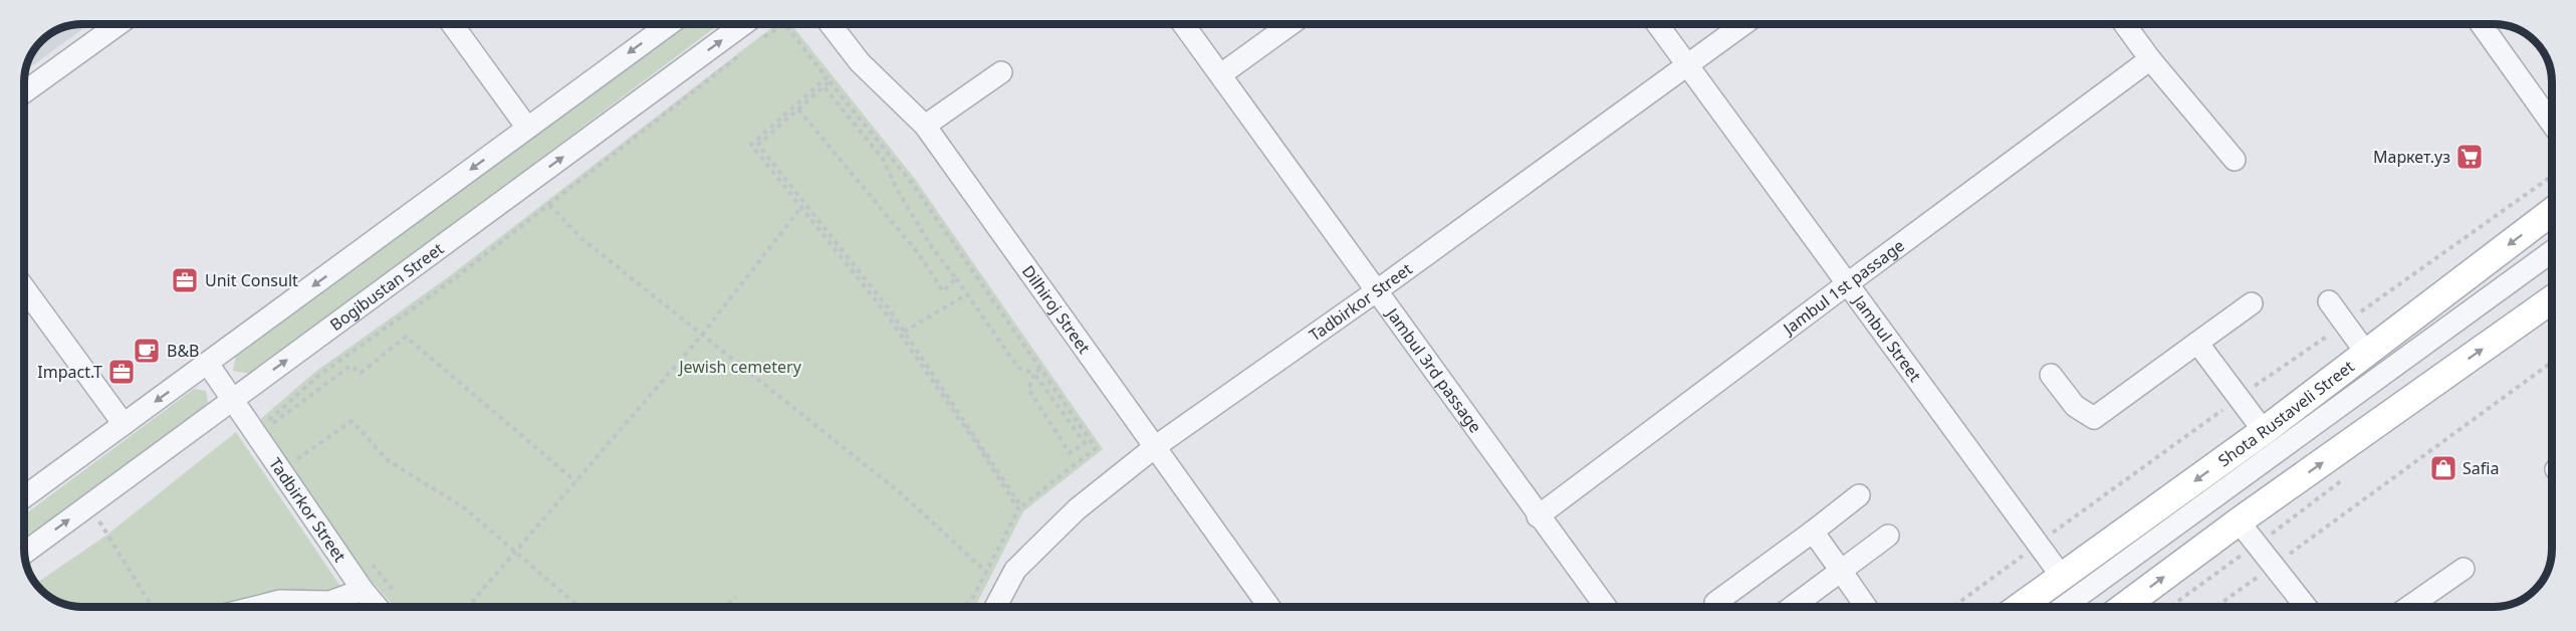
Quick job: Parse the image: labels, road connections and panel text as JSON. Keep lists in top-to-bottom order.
{
  "streets": {
    "main road": ["Shota Rustaveli Street"],
    "street": [
      "Bogibustan Street",
      "Jambul 1st passage",
      "Tadbirkor Street",
      "Dilhiroj Street",
      "Jambul Street",
      "Jambul 3rd passage"
    ]
  },
  "crossings": [
    ["Bogibustan Street", "Tadbirkor Street"],
    ["Jambul 1st passage", "Jambul Street"],
    ["Jambul 1st passage", "Jambul 3rd passage"],
    ["Tadbirkor Street", "Dilhiroj Street"],
    ["Tadbirkor Street", "Jambul Street"],
    ["Tadbirkor Street", "Jambul 3rd passage"],
    ["Jambul Street", "Shota Rustaveli Street"]
  ],
  "parks": ["Jewish cemetery"],
  "places": {
    "supermarket": ["Маркет.уз"],
    "office": ["Unit Consult", "Impact.T"],
    "cafe": ["B&B"],
    "shop": ["Safia"]
  }
}
